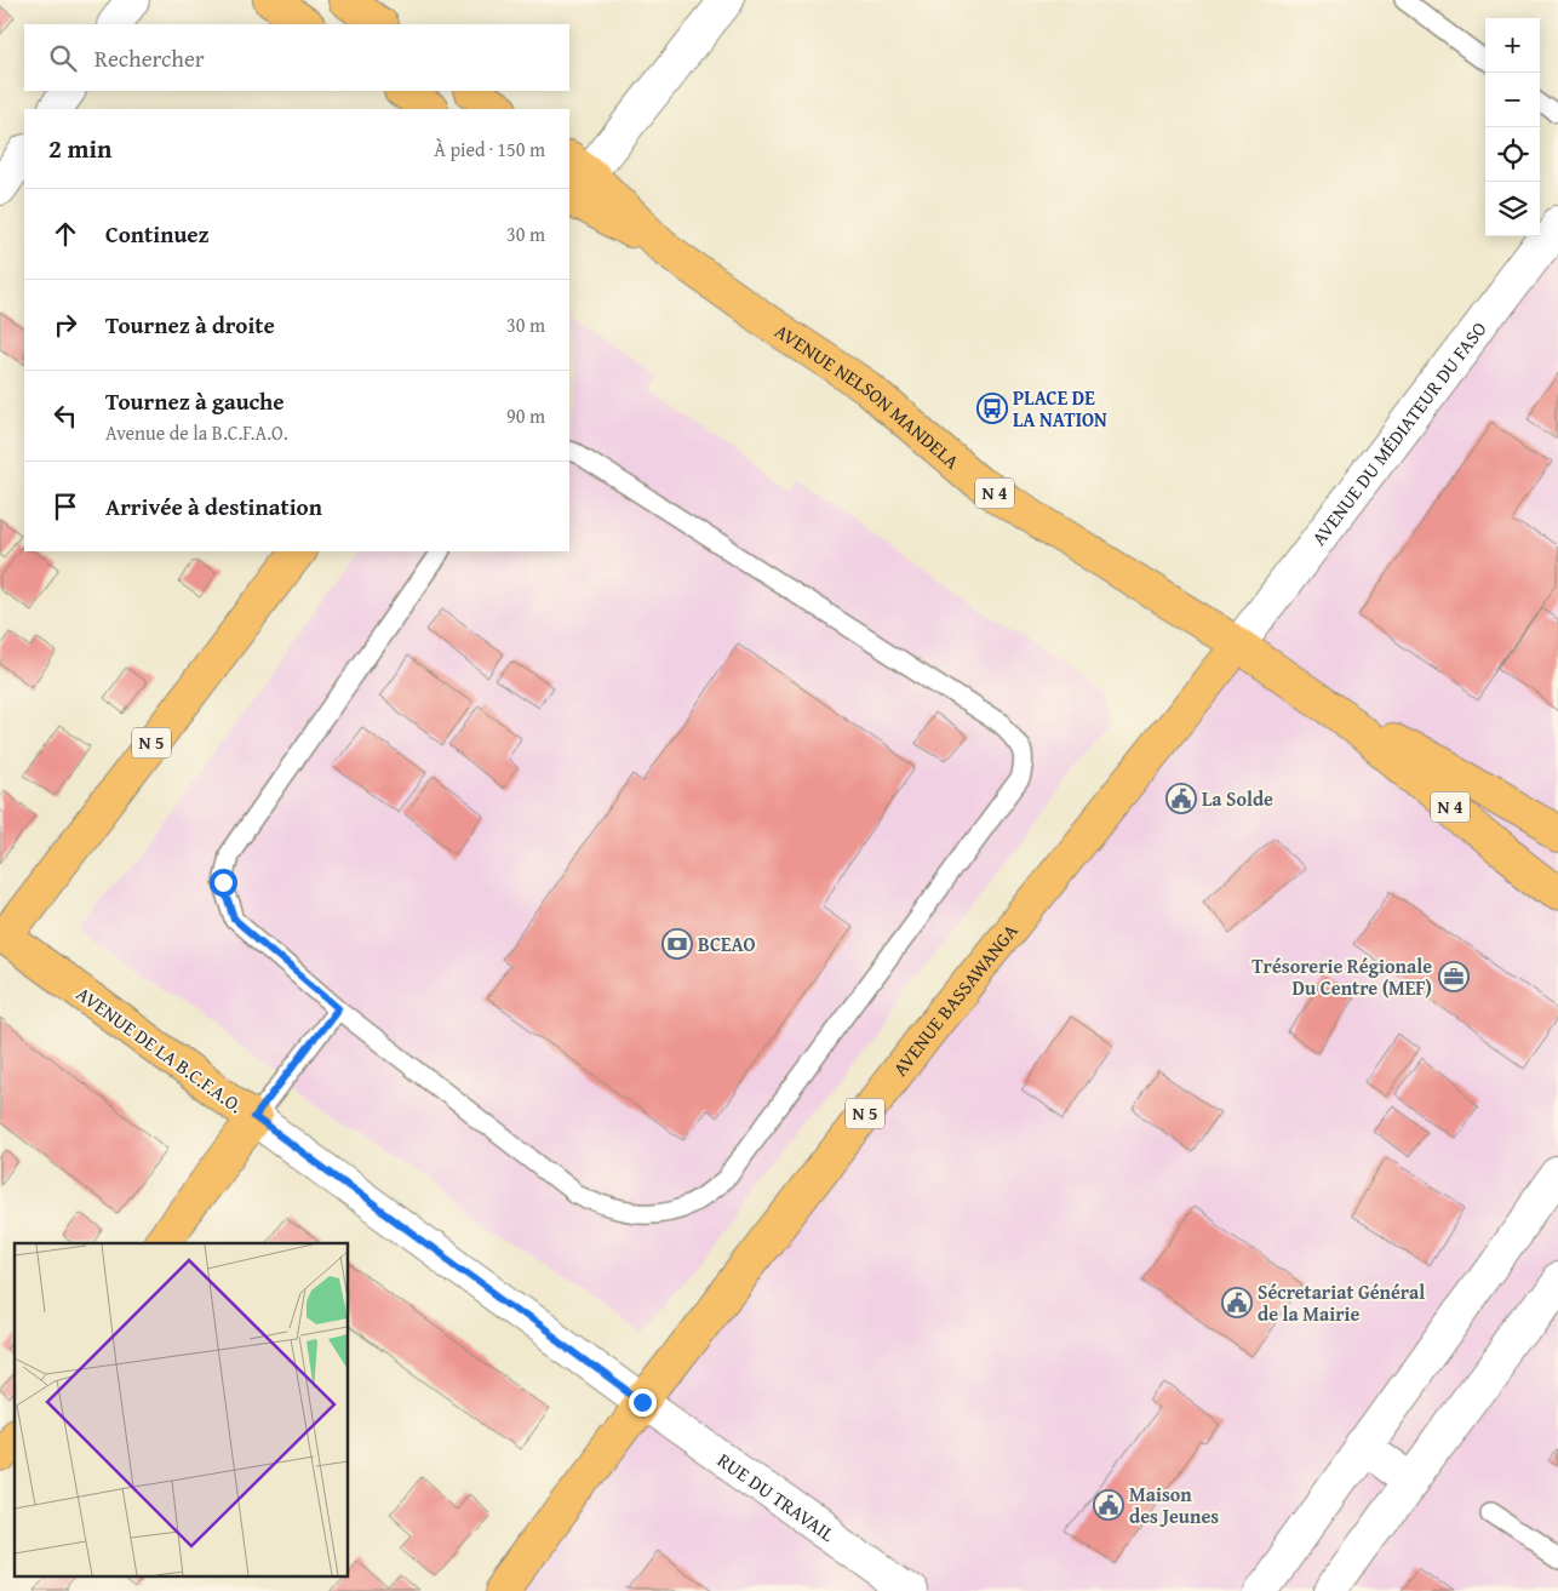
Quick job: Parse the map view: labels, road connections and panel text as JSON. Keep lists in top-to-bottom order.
{
  "streets": {
    "highway": [
      "AVENUE NELSON MANDELA",
      "N 4",
      "N 5",
      "AVENUE BASSAWANGA",
      "AVENUE DE LA B.C.F.A.O."
    ],
    "street": ["AVENUE DU MÉDIATEUR DU FASO", "RUE DU TRAVAIL"]
  },
  "crossings": [
    ["AVENUE NELSON MANDELA", "AVENUE DU MÉDIATEUR DU FASO"],
    ["AVENUE NELSON MANDELA", "AVENUE BASSAWANGA"],
    ["AVENUE DU MÉDIATEUR DU FASO", "AVENUE BASSAWANGA"],
    ["N 5", "AVENUE DE LA B.C.F.A.O."],
    ["AVENUE BASSAWANGA", "AVENUE DE LA B.C.F.A.O."],
    ["AVENUE BASSAWANGA", "RUE DU TRAVAIL"],
    ["AVENUE DE LA B.C.F.A.O.", "RUE DU TRAVAIL"]
  ],
  "places": {
    "bus stop": ["PLACE DE LA NATION"],
    "public building": ["La Solde", "Sécretariat Général de la Mairie", "Maison des Jeunes"],
    "bank": ["BCEAO"],
    "office": ["Trésorerie Régionale Du Centre (MEF)"]
  },
  "page": {
    "map_buttons": ["+", "−"],
    "search": "Rechercher",
    "heading": ["2 min", "À pied · 150 m"],
    "list": [
      ["Continuez", "30 m"],
      ["Tournez à droite", "30 m"],
      ["Tournez à gauche", "Avenue de la B.C.F.A.O.", "90 m"],
      "Arrivée à destination"
    ]
  }
}
